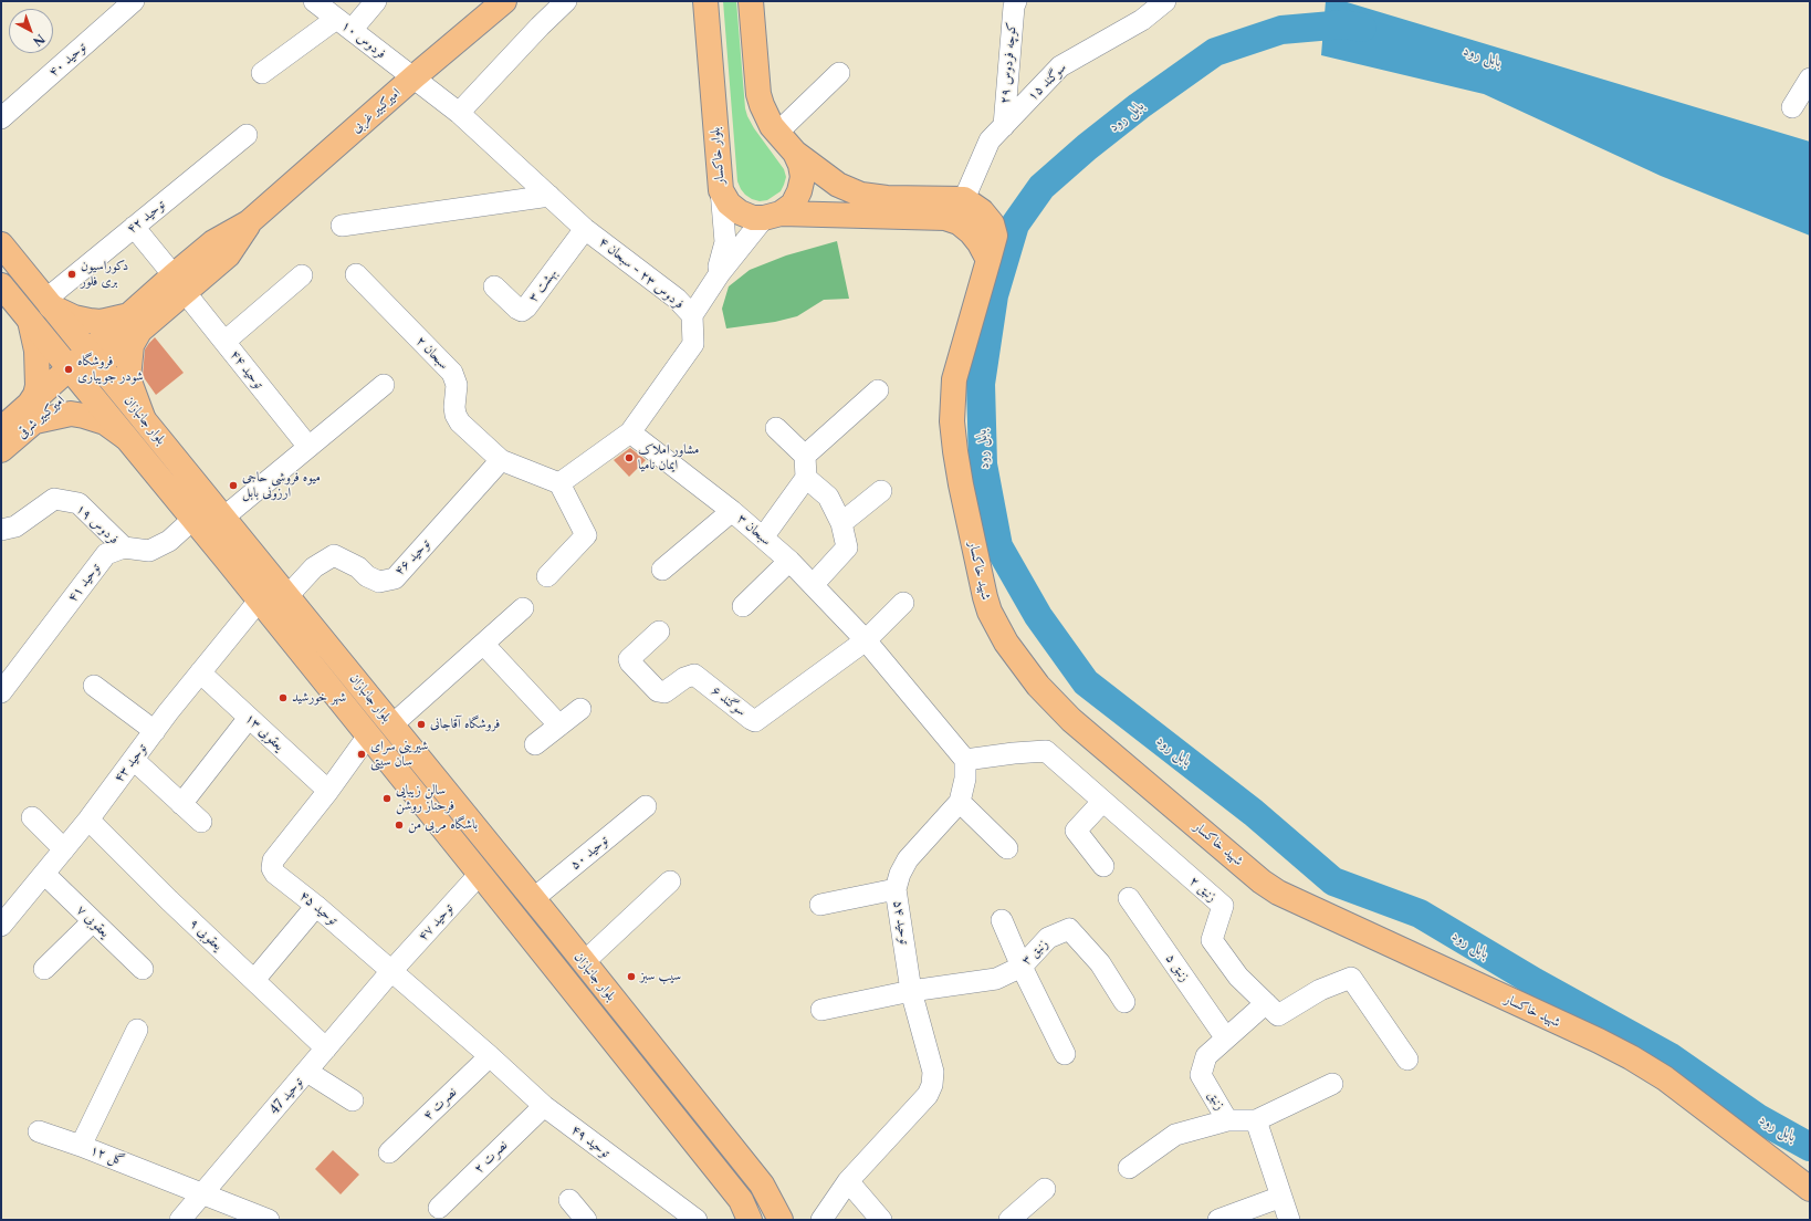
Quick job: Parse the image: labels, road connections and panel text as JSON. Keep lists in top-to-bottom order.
{
  "streets": {
    "main road": [
      "امیرکبیر غربی",
      "بلوار خاکسار",
      "امیرکبیر شرقی",
      "بلوار جانبازان",
      "شهید خاکسار"
    ],
    "street": [
      "فردوس ۱۰",
      "توحید ۴۰",
      "کوچه فردوس ۲۹",
      "سوگند ۱۵",
      "توحید ۴۲",
      "فردوس ۲۳ - سبحان ۴",
      "بهشت ۳",
      "سبحان ۲",
      "توحید ۴۴",
      "فردوس ۱۹",
      "سبحان ۳",
      "توحید ۴۶",
      "توحید ۴۱",
      "سوگند ۶",
      "یعقوبی ۱۳",
      "توحید ۴۳",
      "توحید ۵۰",
      "زنبق ۲",
      "توحید ۴۵",
      "یعقوبی ۷",
      "توحید ۴۷",
      "توحید ۵۴",
      "یعقوبی ۹",
      "زنبق ۳",
      "زنبق ۵",
      "توحید 47",
      "زنبق",
      "نصرت ۴",
      "توحید ۴۹",
      "گل ۱۲",
      "نصرت ۲"
    ]
  },
  "crossings": [
    ["فردوس ۱۰", "امیرکبیر غربی"],
    ["فردوس ۱۰", "فردوس ۲۳ - سبحان ۴"],
    ["کوچه فردوس ۲۹", "سوگند ۱۵"],
    ["سوگند ۱۵", "شهید خاکسار"],
    ["امیرکبیر غربی", "فردوس ۲۳ - سبحان ۴"],
    ["امیرکبیر غربی", "توحید ۴۴"],
    ["امیرکبیر غربی", "امیرکبیر شرقی"],
    ["امیرکبیر غربی", "بلوار جانبازان"],
    ["بلوار خاکسار", "شهید خاکسار"],
    ["توحید ۴۲", "توحید ۴۴"],
    ["توحید ۴۲", "بلوار جانبازان"],
    ["فردوس ۲۳ - سبحان ۴", "بهشت ۳"],
    ["فردوس ۲۳ - سبحان ۴", "سبحان ۳"],
    ["سبحان ۲", "توحید ۴۶"],
    ["امیرکبیر شرقی", "بلوار جانبازان"],
    ["بلوار جانبازان", "توحید ۴۶"],
    ["بلوار جانبازان", "توحید ۴۳"],
    ["بلوار جانبازان", "توحید ۵۰"],
    ["بلوار جانبازان", "توحید ۴۵"],
    ["بلوار جانبازان", "توحید ۴۷"],
    ["فردوس ۱۹", "توحید ۴۱"],
    ["سبحان ۳", "سوگند ۶"],
    ["یعقوبی ۱۳", "توحید ۴۳"],
    ["یعقوبی ۱۳", "توحید ۴۵"],
    ["توحید ۴۳", "یعقوبی ۷"],
    ["توحید ۴۳", "یعقوبی ۹"],
    ["زنبق ۲", "توحید ۵۴"],
    ["زنبق ۲", "زنبق"],
    ["توحید ۴۵", "توحید ۴۷"],
    ["توحید ۴۵", "توحید 47"],
    ["توحید ۴۵", "نصرت ۴"],
    ["توحید ۴۵", "توحید ۴۹"],
    ["توحید ۴۷", "توحید 47"],
    ["توحید ۵۴", "زنبق ۳"],
    ["یعقوبی ۹", "توحید 47"],
    ["زنبق ۵", "زنبق"],
    ["توحید 47", "گل ۱۲"],
    ["نصرت ۴", "توحید ۴۹"],
    ["توحید ۴۹", "نصرت ۲"]
  ],
  "water": ["بابل رود"],
  "places": [
    "دکوراسیون بری فلور",
    "فروشگاه شودر جویباری",
    "مشاور املاک ایمان نامیا",
    "میوه فروشی حاجی ارزونی بابل",
    "شهر خورشید",
    "فروشگاه آقاجانی",
    "شیرینی سرای سان سیتی",
    "سالن زیبایی فرحناز روشن",
    "باشگاه مربی من",
    "سیب سبز"
  ],
  "north": "bottom right"
}
